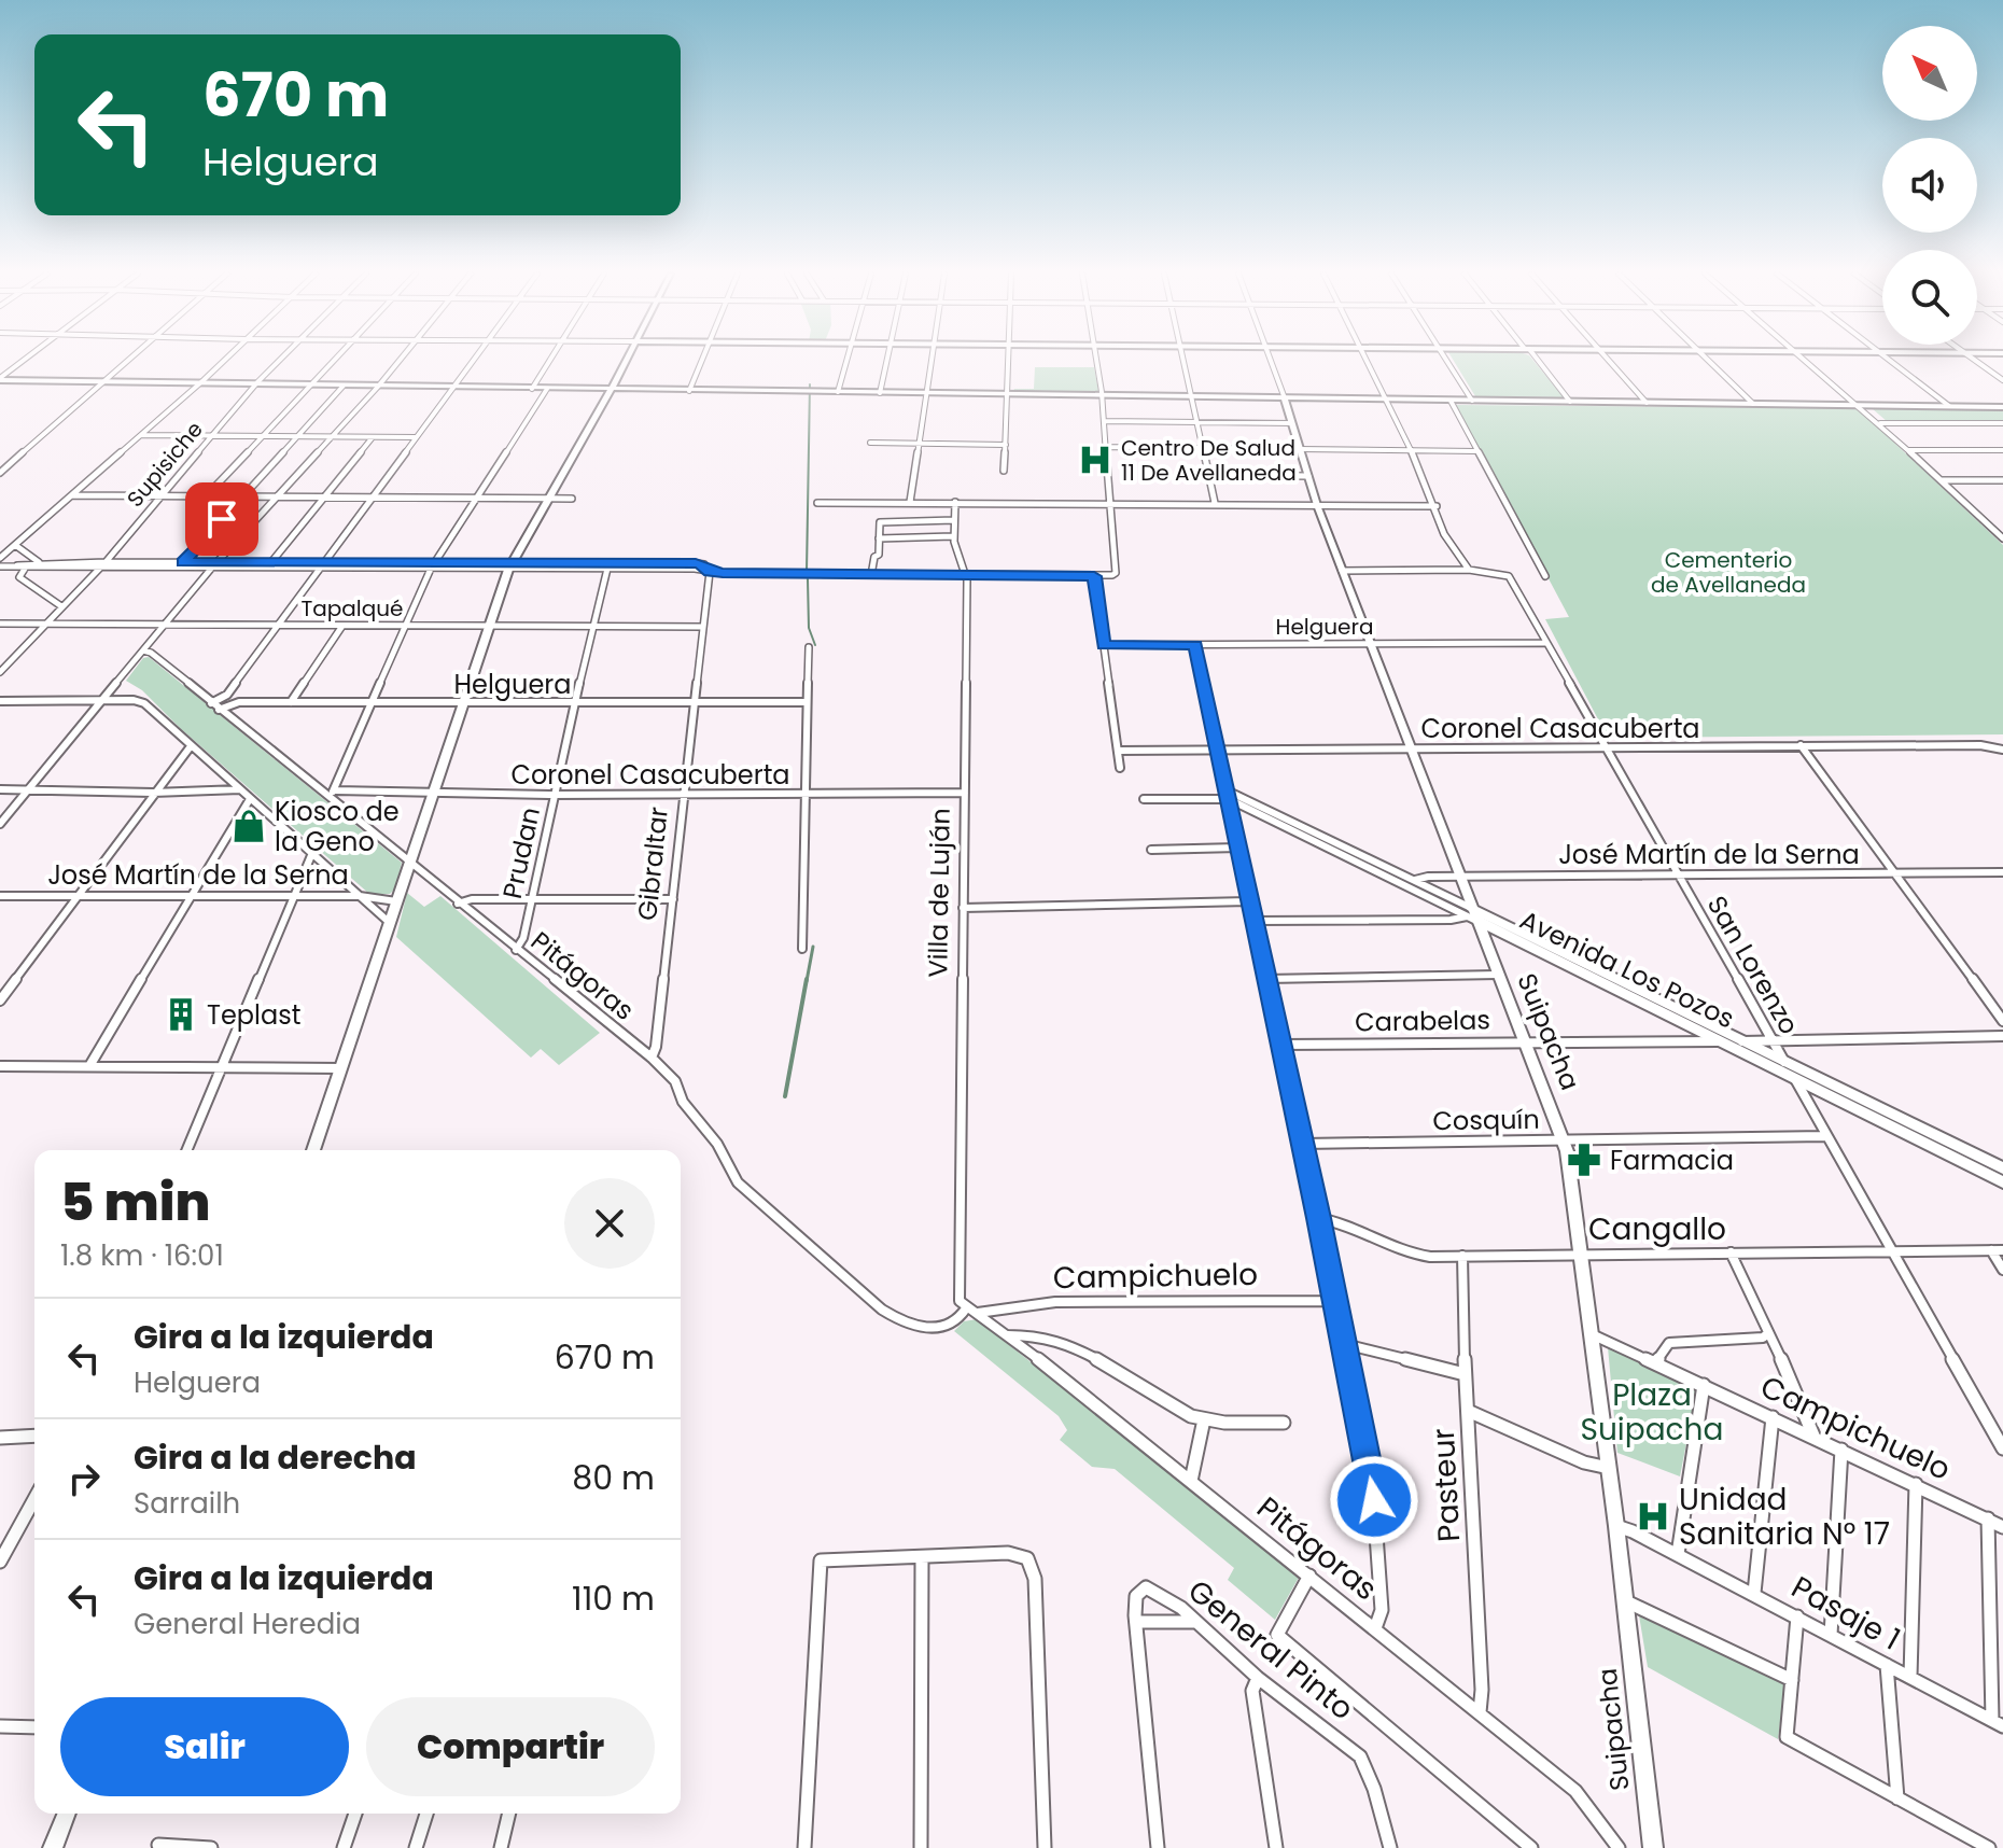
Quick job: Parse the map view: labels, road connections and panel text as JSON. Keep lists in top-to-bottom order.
{
  "streets": {
    "street": [
      "Supisiche",
      "Tapalqué",
      "Helguera",
      "Coronel Casacuberta",
      "Prudan",
      "José Martín de la Serna",
      "Gibraltar",
      "Villa de Luján",
      "San Lorenzo",
      "Avenida Los Pozos",
      "Pitágoras",
      "Carabelas",
      "Suipacha",
      "Cosquín",
      "Cangallo",
      "Campichuelo",
      "Pasteur",
      "Pasaje 1",
      "General Pinto"
    ]
  },
  "crossings": [
    ["Supisiche", "Tapalqué"],
    ["Tapalqué", "Prudan"],
    ["Tapalqué", "Gibraltar"],
    ["Helguera", "Prudan"],
    ["Helguera", "Gibraltar"],
    ["Helguera", "San Lorenzo"],
    ["Helguera", "Pitágoras"],
    ["Helguera", "Suipacha"],
    ["Coronel Casacuberta", "Prudan"],
    ["Coronel Casacuberta", "Gibraltar"],
    ["Coronel Casacuberta", "Villa de Luján"],
    ["Coronel Casacuberta", "San Lorenzo"],
    ["Coronel Casacuberta", "Suipacha"],
    ["Prudan", "Pitágoras"],
    ["José Martín de la Serna", "San Lorenzo"],
    ["José Martín de la Serna", "Avenida Los Pozos"],
    ["José Martín de la Serna", "Suipacha"],
    ["Gibraltar", "Pitágoras"],
    ["Villa de Luján", "Pitágoras"],
    ["Villa de Luján", "Campichuelo"],
    ["San Lorenzo", "Avenida Los Pozos"],
    ["Avenida Los Pozos", "Carabelas"],
    ["Avenida Los Pozos", "Suipacha"],
    ["Pitágoras", "Campichuelo"],
    ["Pitágoras", "Pasteur"],
    ["Carabelas", "Suipacha"],
    ["Suipacha", "Cosquín"],
    ["Suipacha", "Cangallo"],
    ["Suipacha", "Campichuelo"],
    ["Suipacha", "Pasaje 1"],
    ["Cangallo", "Pasteur"]
  ],
  "parks": ["Cementerio de Avellaneda", "Plaza Suipacha"],
  "places": {
    "hospital": ["Centro De Salud 11 De Avellaneda", "Unidad Sanitaria N° 17"],
    "shop": ["Kiosco de la Geno"],
    "building": ["Teplast"],
    "pharmacy": ["Farmacia"]
  },
  "north": "top left",
  "page": {
    "turn": ["670 m", "Helguera"],
    "heading": ["5 min", "1.8 km · 16:01"],
    "list": [
      {
        "name": "Gira a la izquierda",
        "note": "Helguera",
        "value": "670 m"
      },
      {
        "name": "Gira a la derecha",
        "note": "Sarrailh",
        "value": "80 m"
      },
      {
        "name": "Gira a la izquierda",
        "note": "General Heredia",
        "value": "110 m"
      }
    ],
    "buttons": ["Salir", "Compartir"]
  }
}
